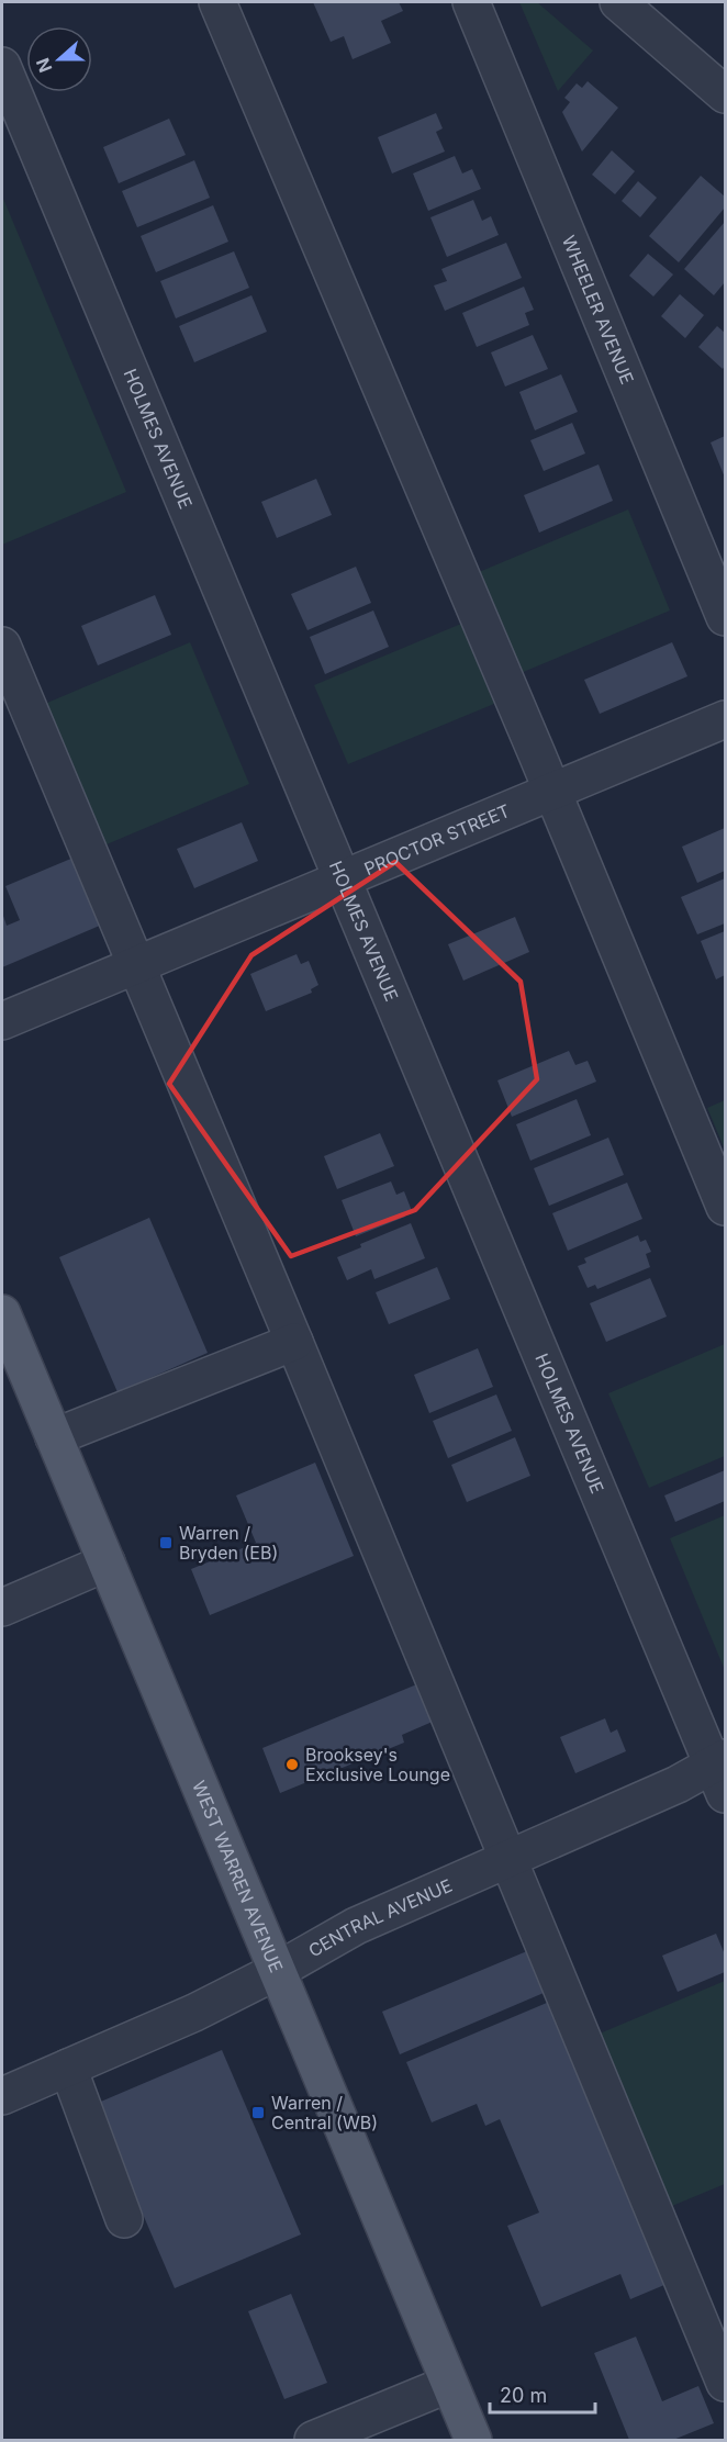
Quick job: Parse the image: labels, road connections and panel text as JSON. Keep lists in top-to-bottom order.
{
  "streets": {
    "main road": ["WEST WARREN AVENUE"],
    "street": [
      "WHEELER AVENUE",
      "HOLMES AVENUE",
      "PROCTOR STREET",
      "CENTRAL AVENUE"
    ]
  },
  "crossings": [
    ["HOLMES AVENUE", "PROCTOR STREET"],
    ["HOLMES AVENUE", "CENTRAL AVENUE"],
    ["WEST WARREN AVENUE", "CENTRAL AVENUE"]
  ],
  "places": {
    "transit": ["Warren / Bryden (EB)", "Warren / Central (WB)"],
    "other": ["Brooksey's Exclusive Lounge"]
  },
  "scale_bar": "20 m",
  "north": "left"
}
